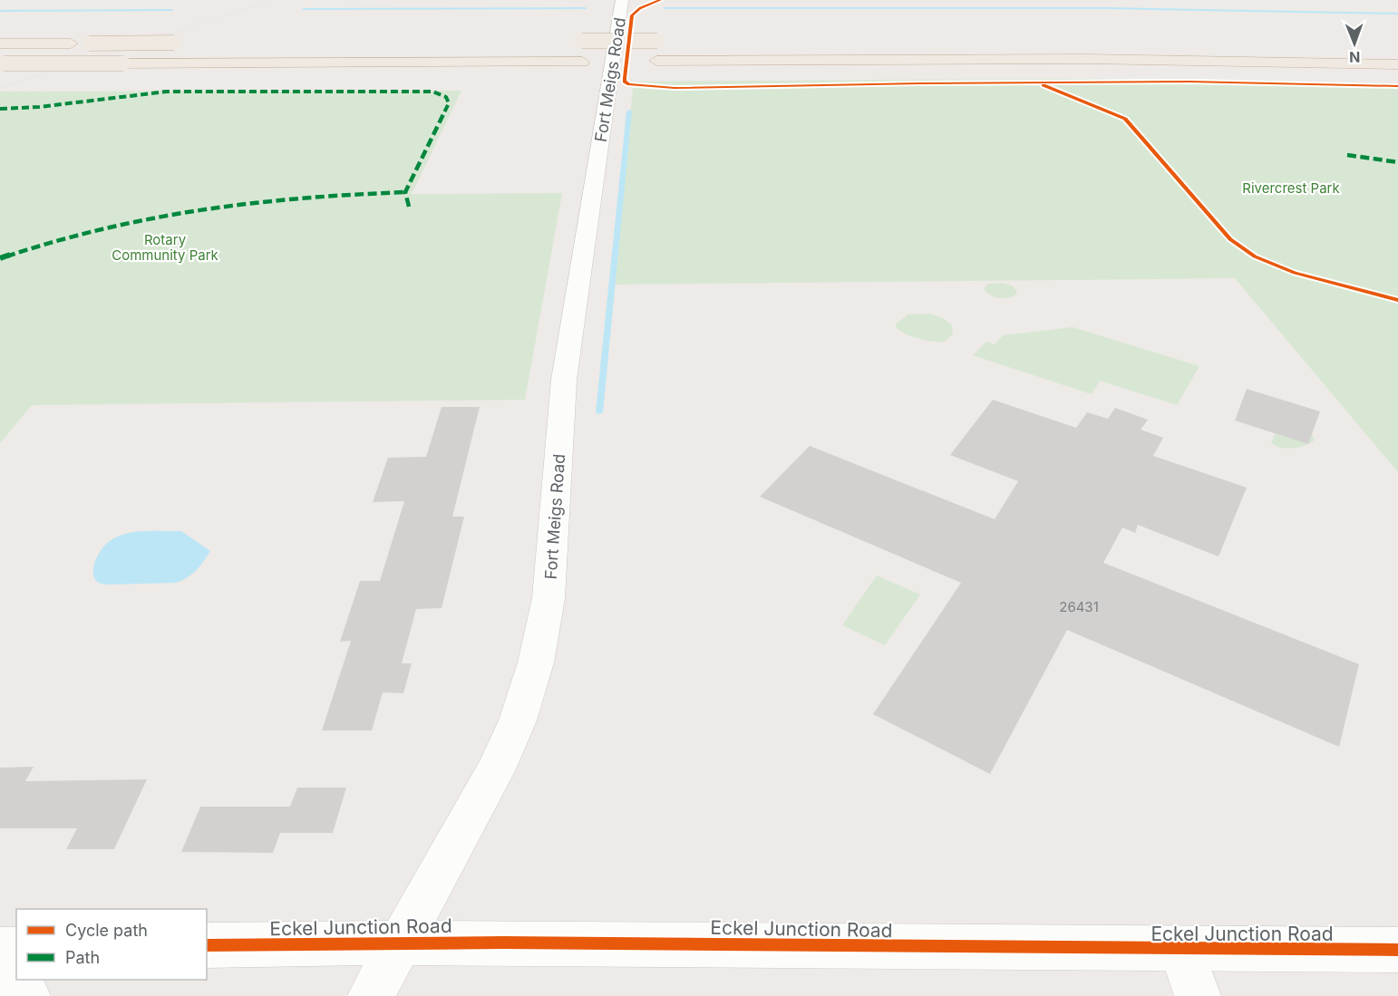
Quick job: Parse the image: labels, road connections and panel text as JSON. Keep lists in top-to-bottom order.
{
  "streets": {
    "street": ["Fort Meigs Road", "Eckel Junction Road"]
  },
  "crossings": [
    ["Fort Meigs Road", "Eckel Junction Road"]
  ],
  "parks": ["Rivercrest Park", "Rotary Community Park"],
  "house_numbers": ["26431"],
  "legend": ["Cycle path", "Path"],
  "north": "bottom"
}
